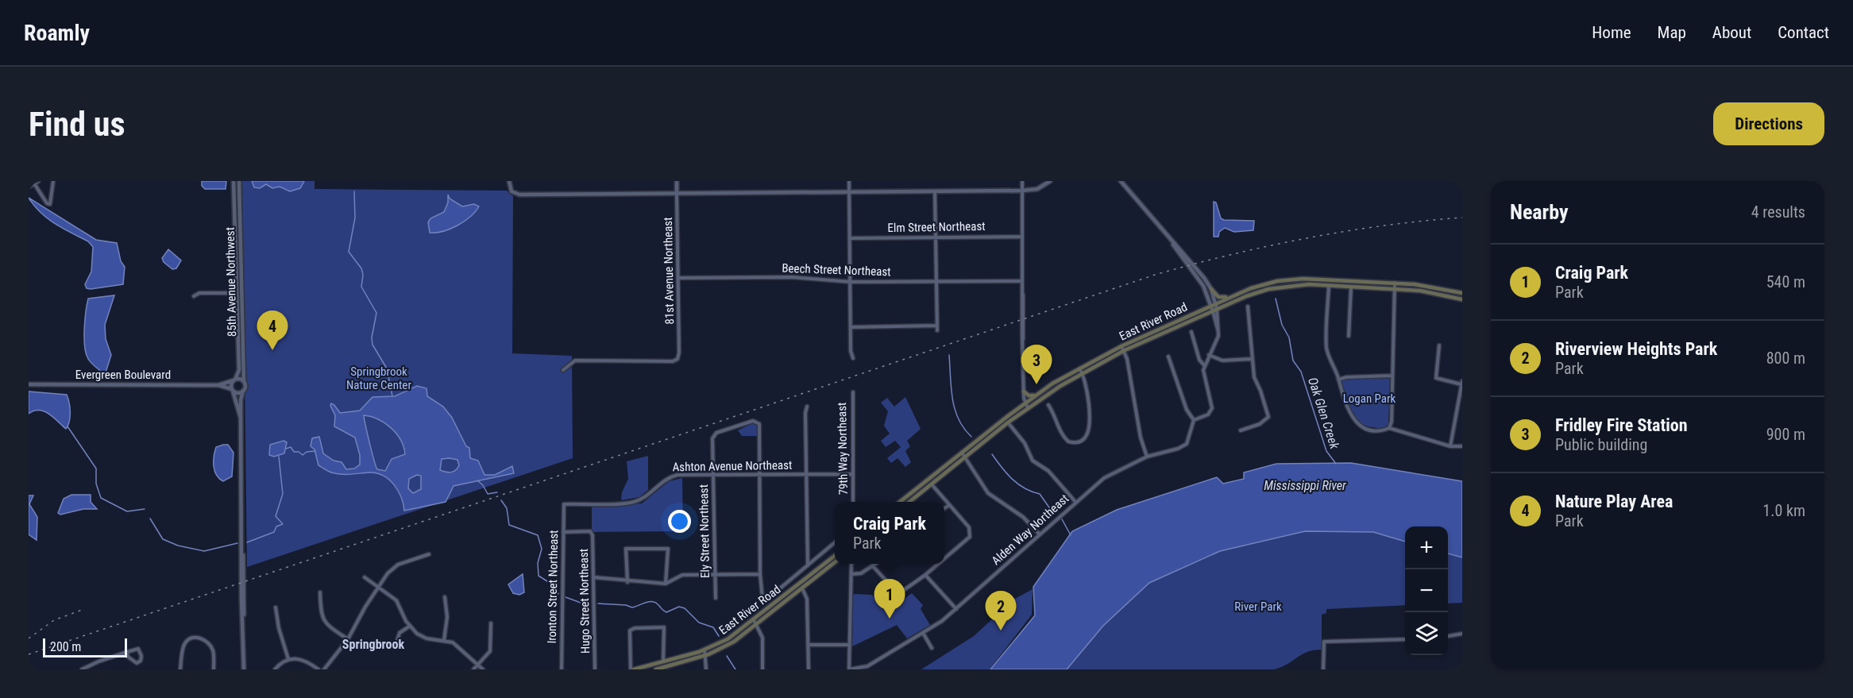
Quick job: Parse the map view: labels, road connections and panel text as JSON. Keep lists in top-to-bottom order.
{
  "streets": {
    "main road": ["East River Road"],
    "street": [
      "Elm Street Northeast",
      "Beech Street Northeast",
      "81st Avenue Northeast",
      "85th Avenue Northwest",
      "Evergreen Boulevard",
      "79th Way Northeast",
      "Ashton Avenue Northeast",
      "Alden Way Northeast",
      "Ely Street Northeast",
      "Ironton Street Northeast",
      "Hugo Street Northeast"
    ]
  },
  "crossings": [
    ["Beech Street Northeast", "81st Avenue Northeast"],
    ["85th Avenue Northwest", "Evergreen Boulevard"],
    ["79th Way Northeast", "Ashton Avenue Northeast"],
    ["Ashton Avenue Northeast", "Ely Street Northeast"],
    ["Ashton Avenue Northeast", "Ironton Street Northeast"],
    ["Ironton Street Northeast", "Hugo Street Northeast"]
  ],
  "districts": ["Springbrook"],
  "water": ["Oak Glen Creek", "Mississippi River"],
  "parks": ["Springbrook Nature Center", "Logan Park", "River Park"],
  "scale_bar": "200 m",
  "page": {
    "header": "Roamly",
    "nav": [
      "Home",
      "Map",
      "About",
      "Contact"
    ],
    "buttons": "Directions",
    "title": "Find us",
    "heading": ["Nearby", "4 results"],
    "list": [
      {
        "mark": "1",
        "name": "Craig Park",
        "note": "Park",
        "value": "540 m"
      },
      {
        "mark": "2",
        "name": "Riverview Heights Park",
        "note": "Park",
        "value": "800 m"
      },
      {
        "mark": "3",
        "name": "Fridley Fire Station",
        "note": "Public building",
        "value": "900 m"
      },
      {
        "mark": "4",
        "name": "Nature Play Area",
        "note": "Park",
        "value": "1.0 km"
      }
    ],
    "pins": [
      "4",
      "3",
      "1",
      "2"
    ],
    "popup": ["Craig Park", "Park"],
    "map_buttons": ["+", "−"],
    "scale": "200 m"
  }
}
